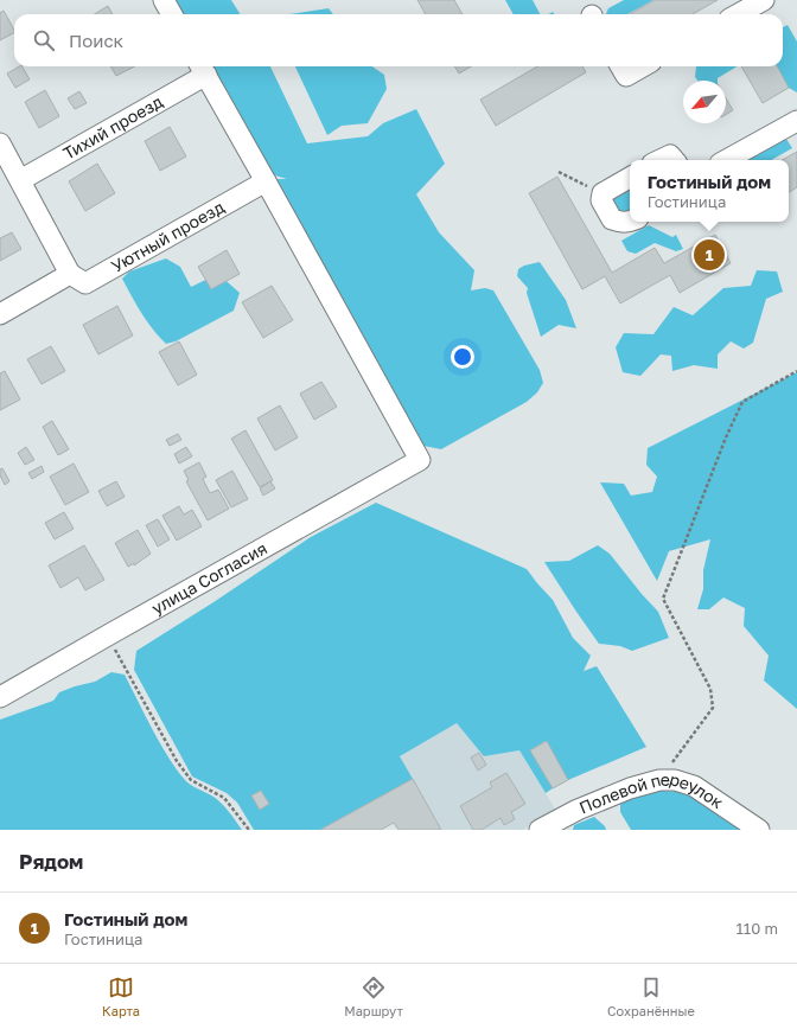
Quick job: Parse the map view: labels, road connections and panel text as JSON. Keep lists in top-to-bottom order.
{
  "streets": {
    "street": [
      "Тихий проезд",
      "Уютный проезд",
      "улица Согласия",
      "Полевой переулок"
    ]
  },
  "crossings": [
    ["Уютный проезд", "улица Согласия"]
  ],
  "north": "bottom left",
  "page": {
    "search": "Поиск",
    "popup": ["Гостиный дом", "Гостиница"],
    "pins": "1",
    "heading": "Рядом",
    "list": [
      {
        "mark": "1",
        "name": "Гостиный дом",
        "note": "Гостиница",
        "value": "110 m"
      }
    ],
    "nav": ["Карта", "Маршрут", "Сохранённые"]
  }
}
